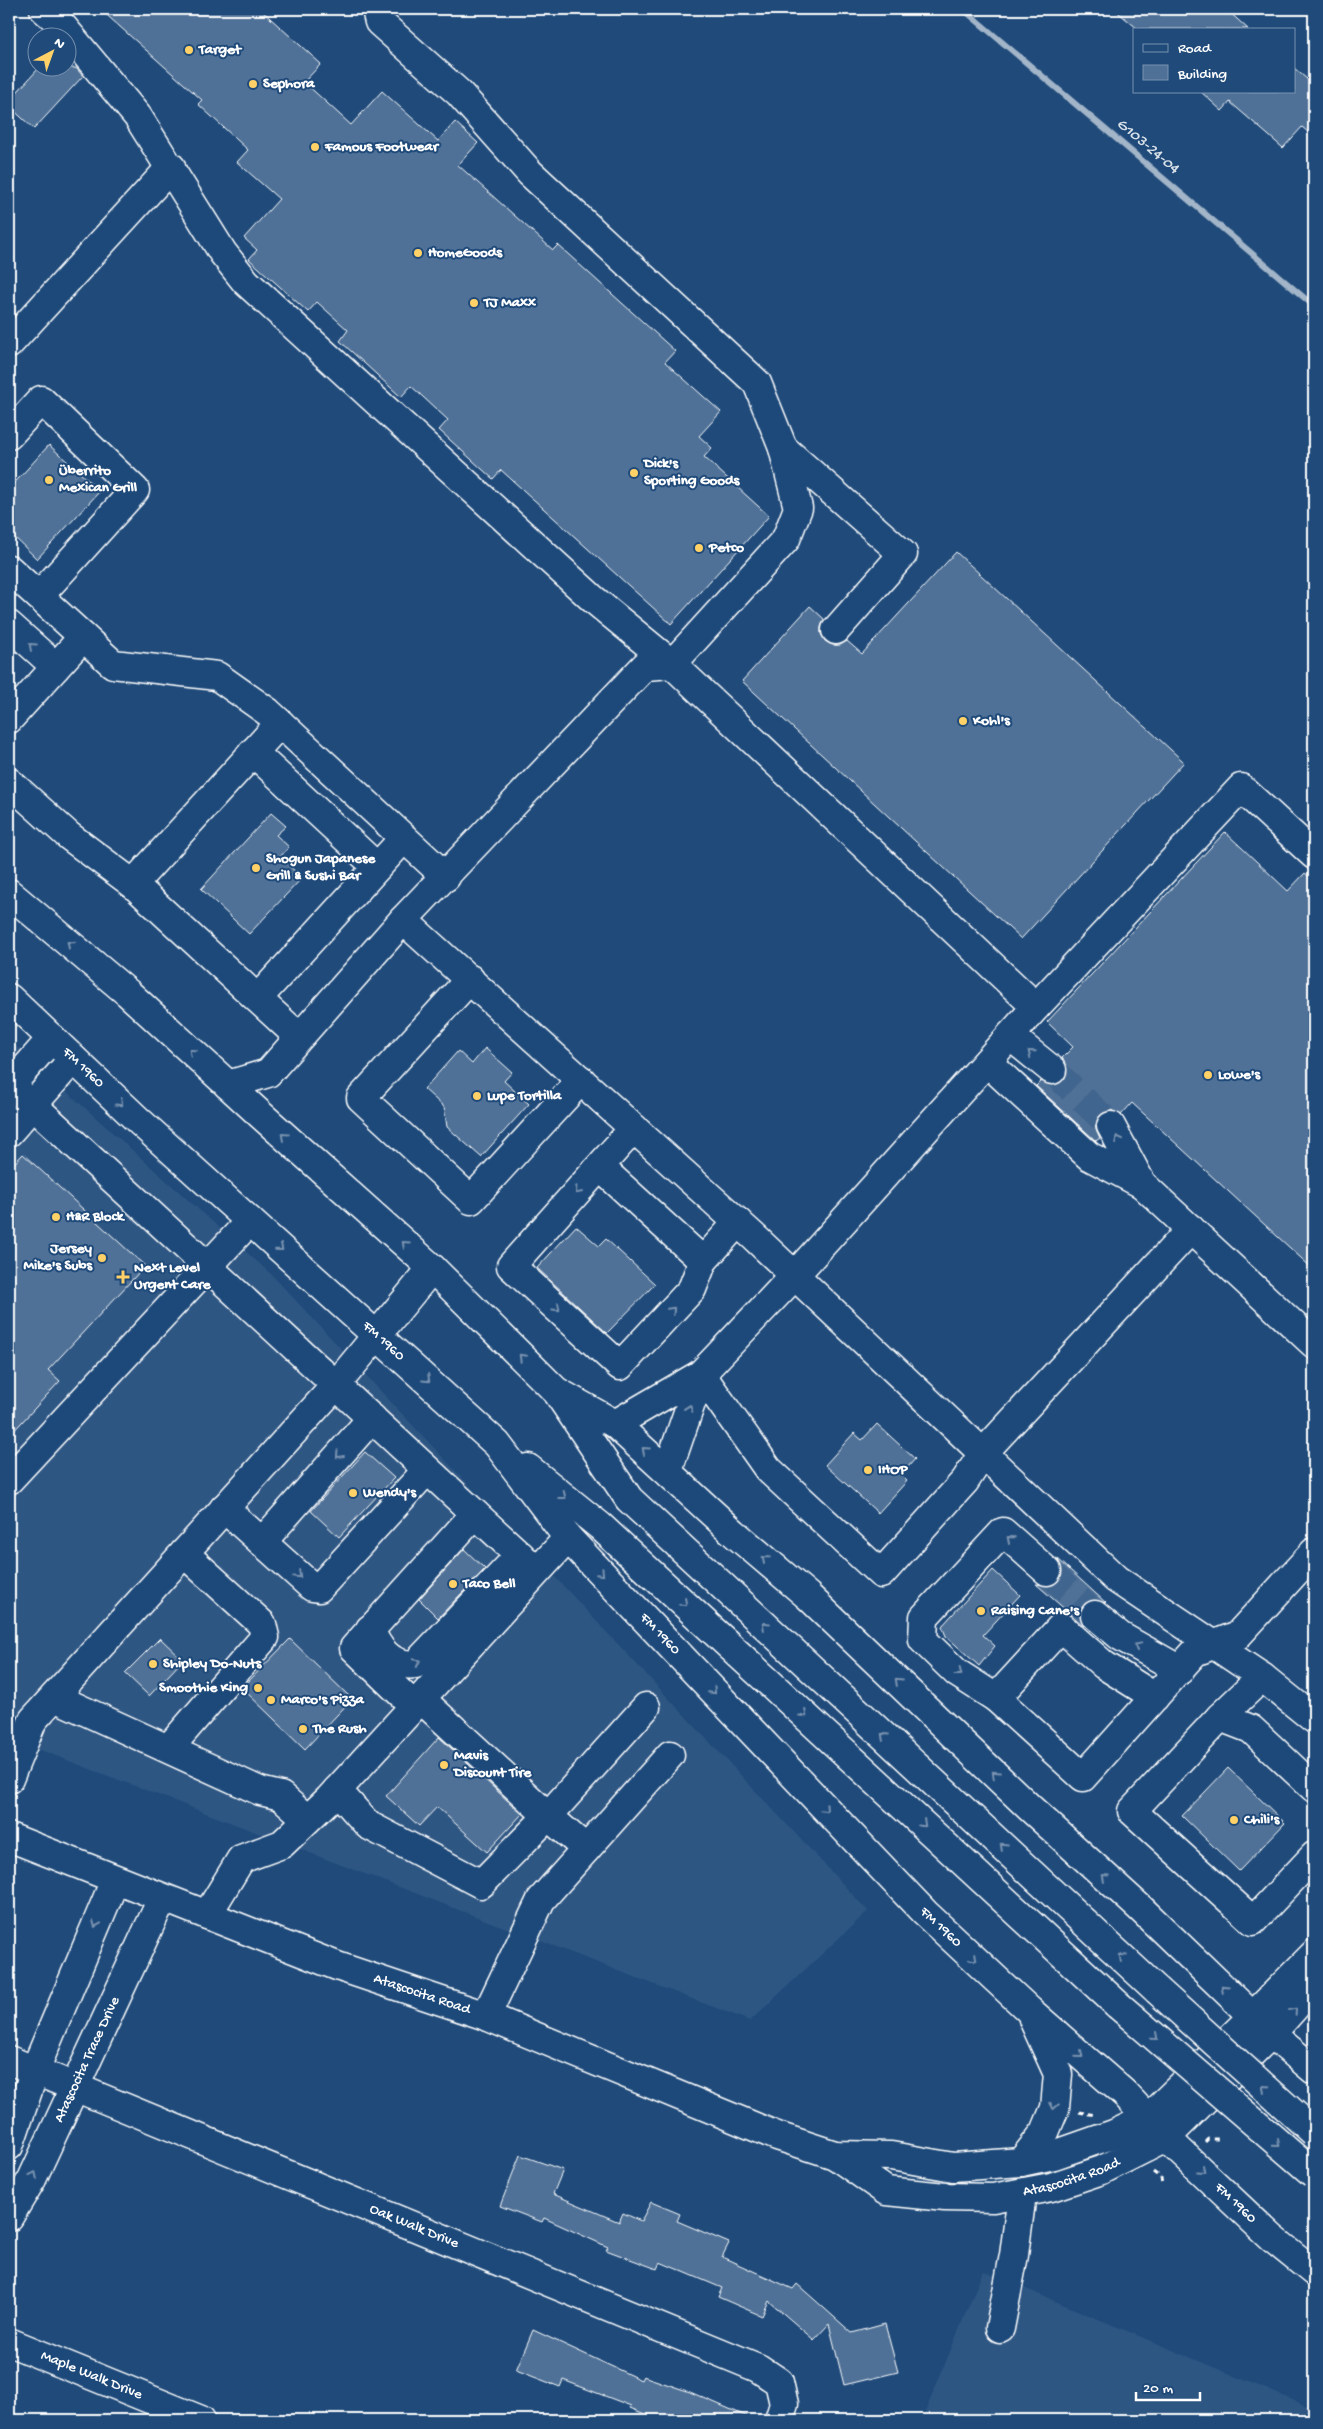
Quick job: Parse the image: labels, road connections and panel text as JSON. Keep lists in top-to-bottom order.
{
  "streets": {
    "main road": [
      "FM 1960",
      "Atascocita Road",
      "Atascocita Trace Drive",
      "Oak Walk Drive",
      "Maple Walk Drive"
    ]
  },
  "crossings": [
    ["FM 1960", "Atascocita Road"],
    ["Atascocita Road", "Atascocita Trace Drive"],
    ["Atascocita Trace Drive", "Oak Walk Drive"]
  ],
  "water": ["G103-24-04"],
  "places": {
    "other": [
      "Target",
      "Sephora",
      "Famous Footwear",
      "HomeGoods",
      "TJ Maxx",
      "Dick's Sporting Goods",
      "Überrito Mexican Grill",
      "Petco",
      "Kohl's",
      "Shogun Japanese Grill & Sushi Bar",
      "Lowe's",
      "Lupe Tortilla",
      "H&R Block",
      "Jersey Mike's Subs",
      "IHOP",
      "Wendy's",
      "Taco Bell",
      "Raising Cane's",
      "Shipley Do-Nuts",
      "Smoothie King",
      "Marco's Pizza",
      "The Rush",
      "Mavis Discount Tire",
      "Chili's"
    ],
    "health": ["Next Level Urgent Care"]
  },
  "legend": ["Road", "Building"],
  "scale_bar": "20 m",
  "north": "top right"
}
